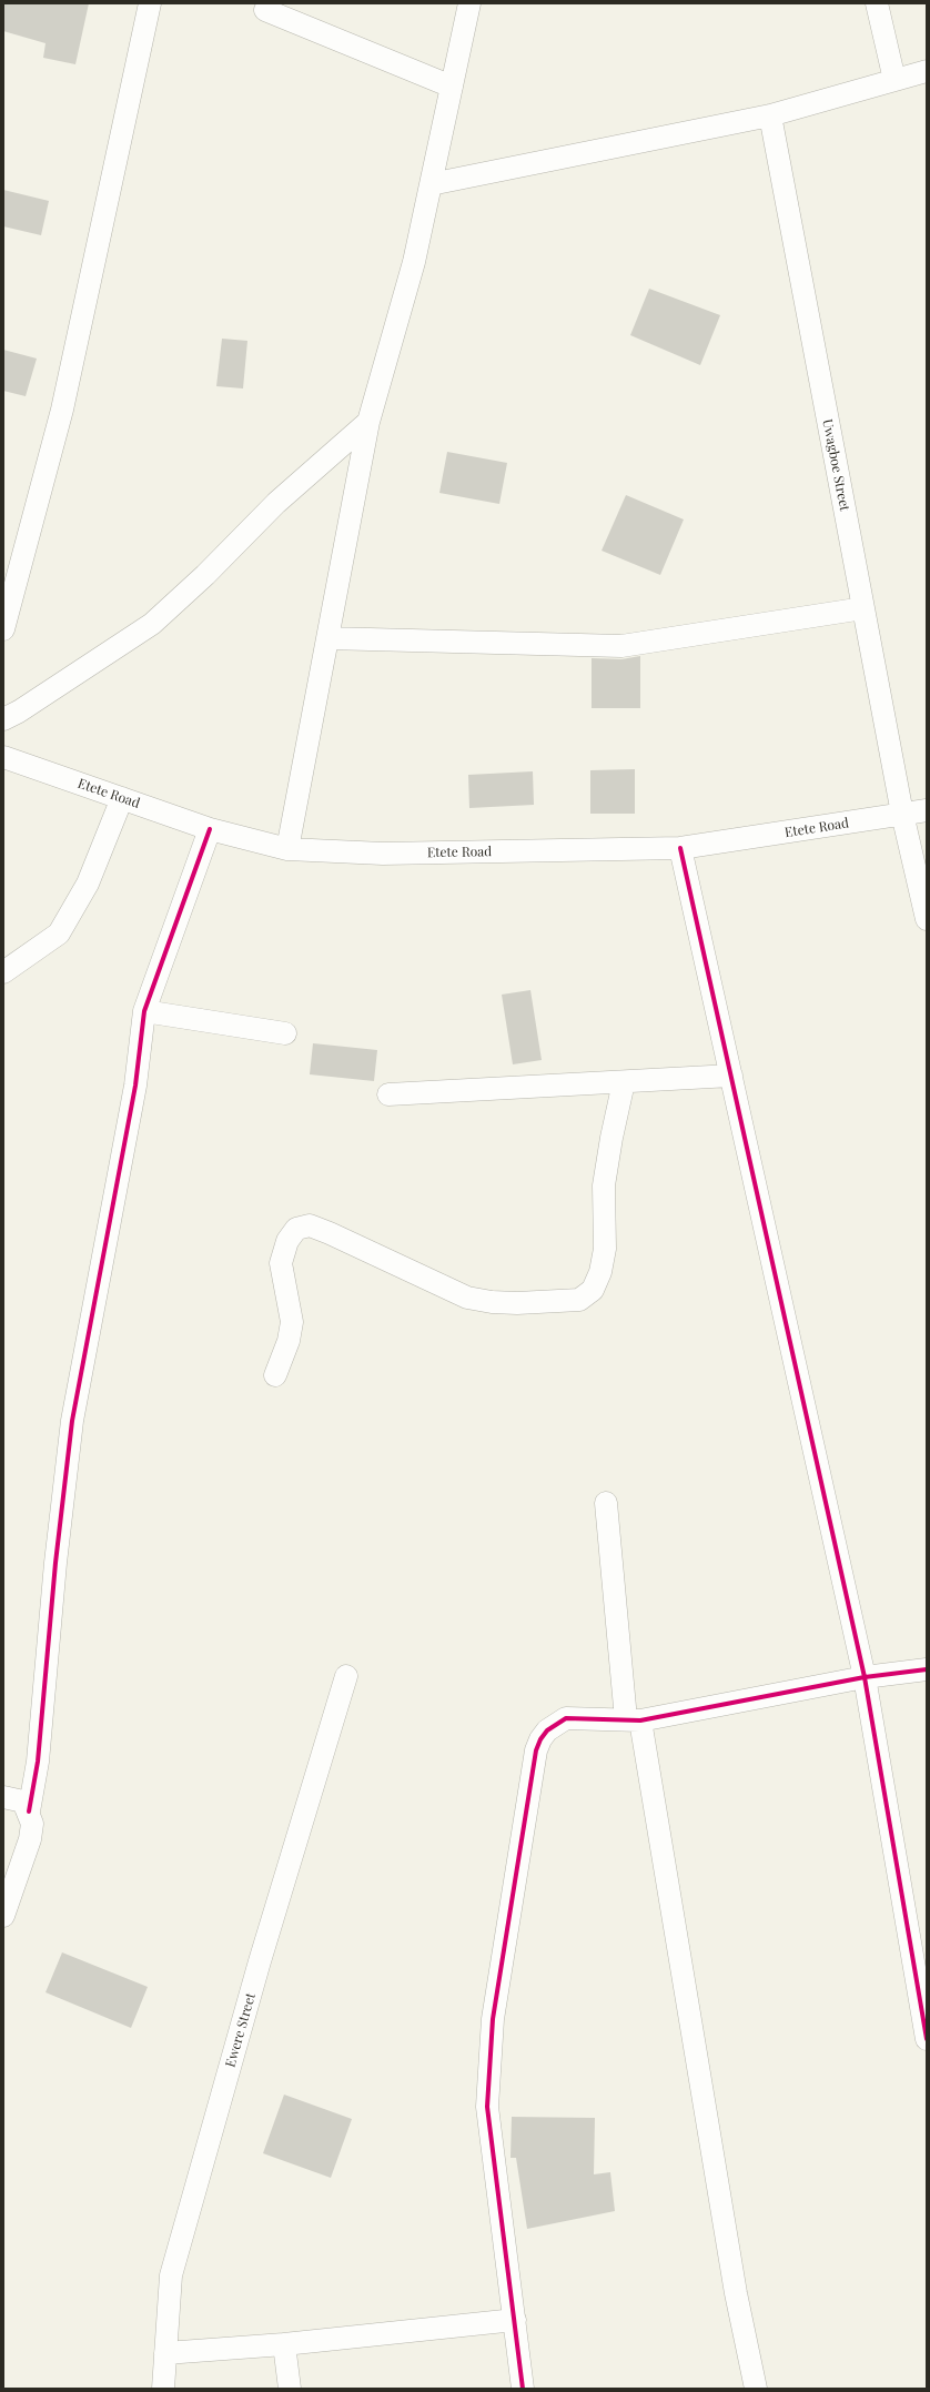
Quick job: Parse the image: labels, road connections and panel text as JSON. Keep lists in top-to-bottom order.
{
  "streets": {
    "street": ["Uwagboe Street", "Etete Road", "Ewere Street"]
  },
  "crossings": [
    ["Uwagboe Street", "Etete Road"]
  ]
}
